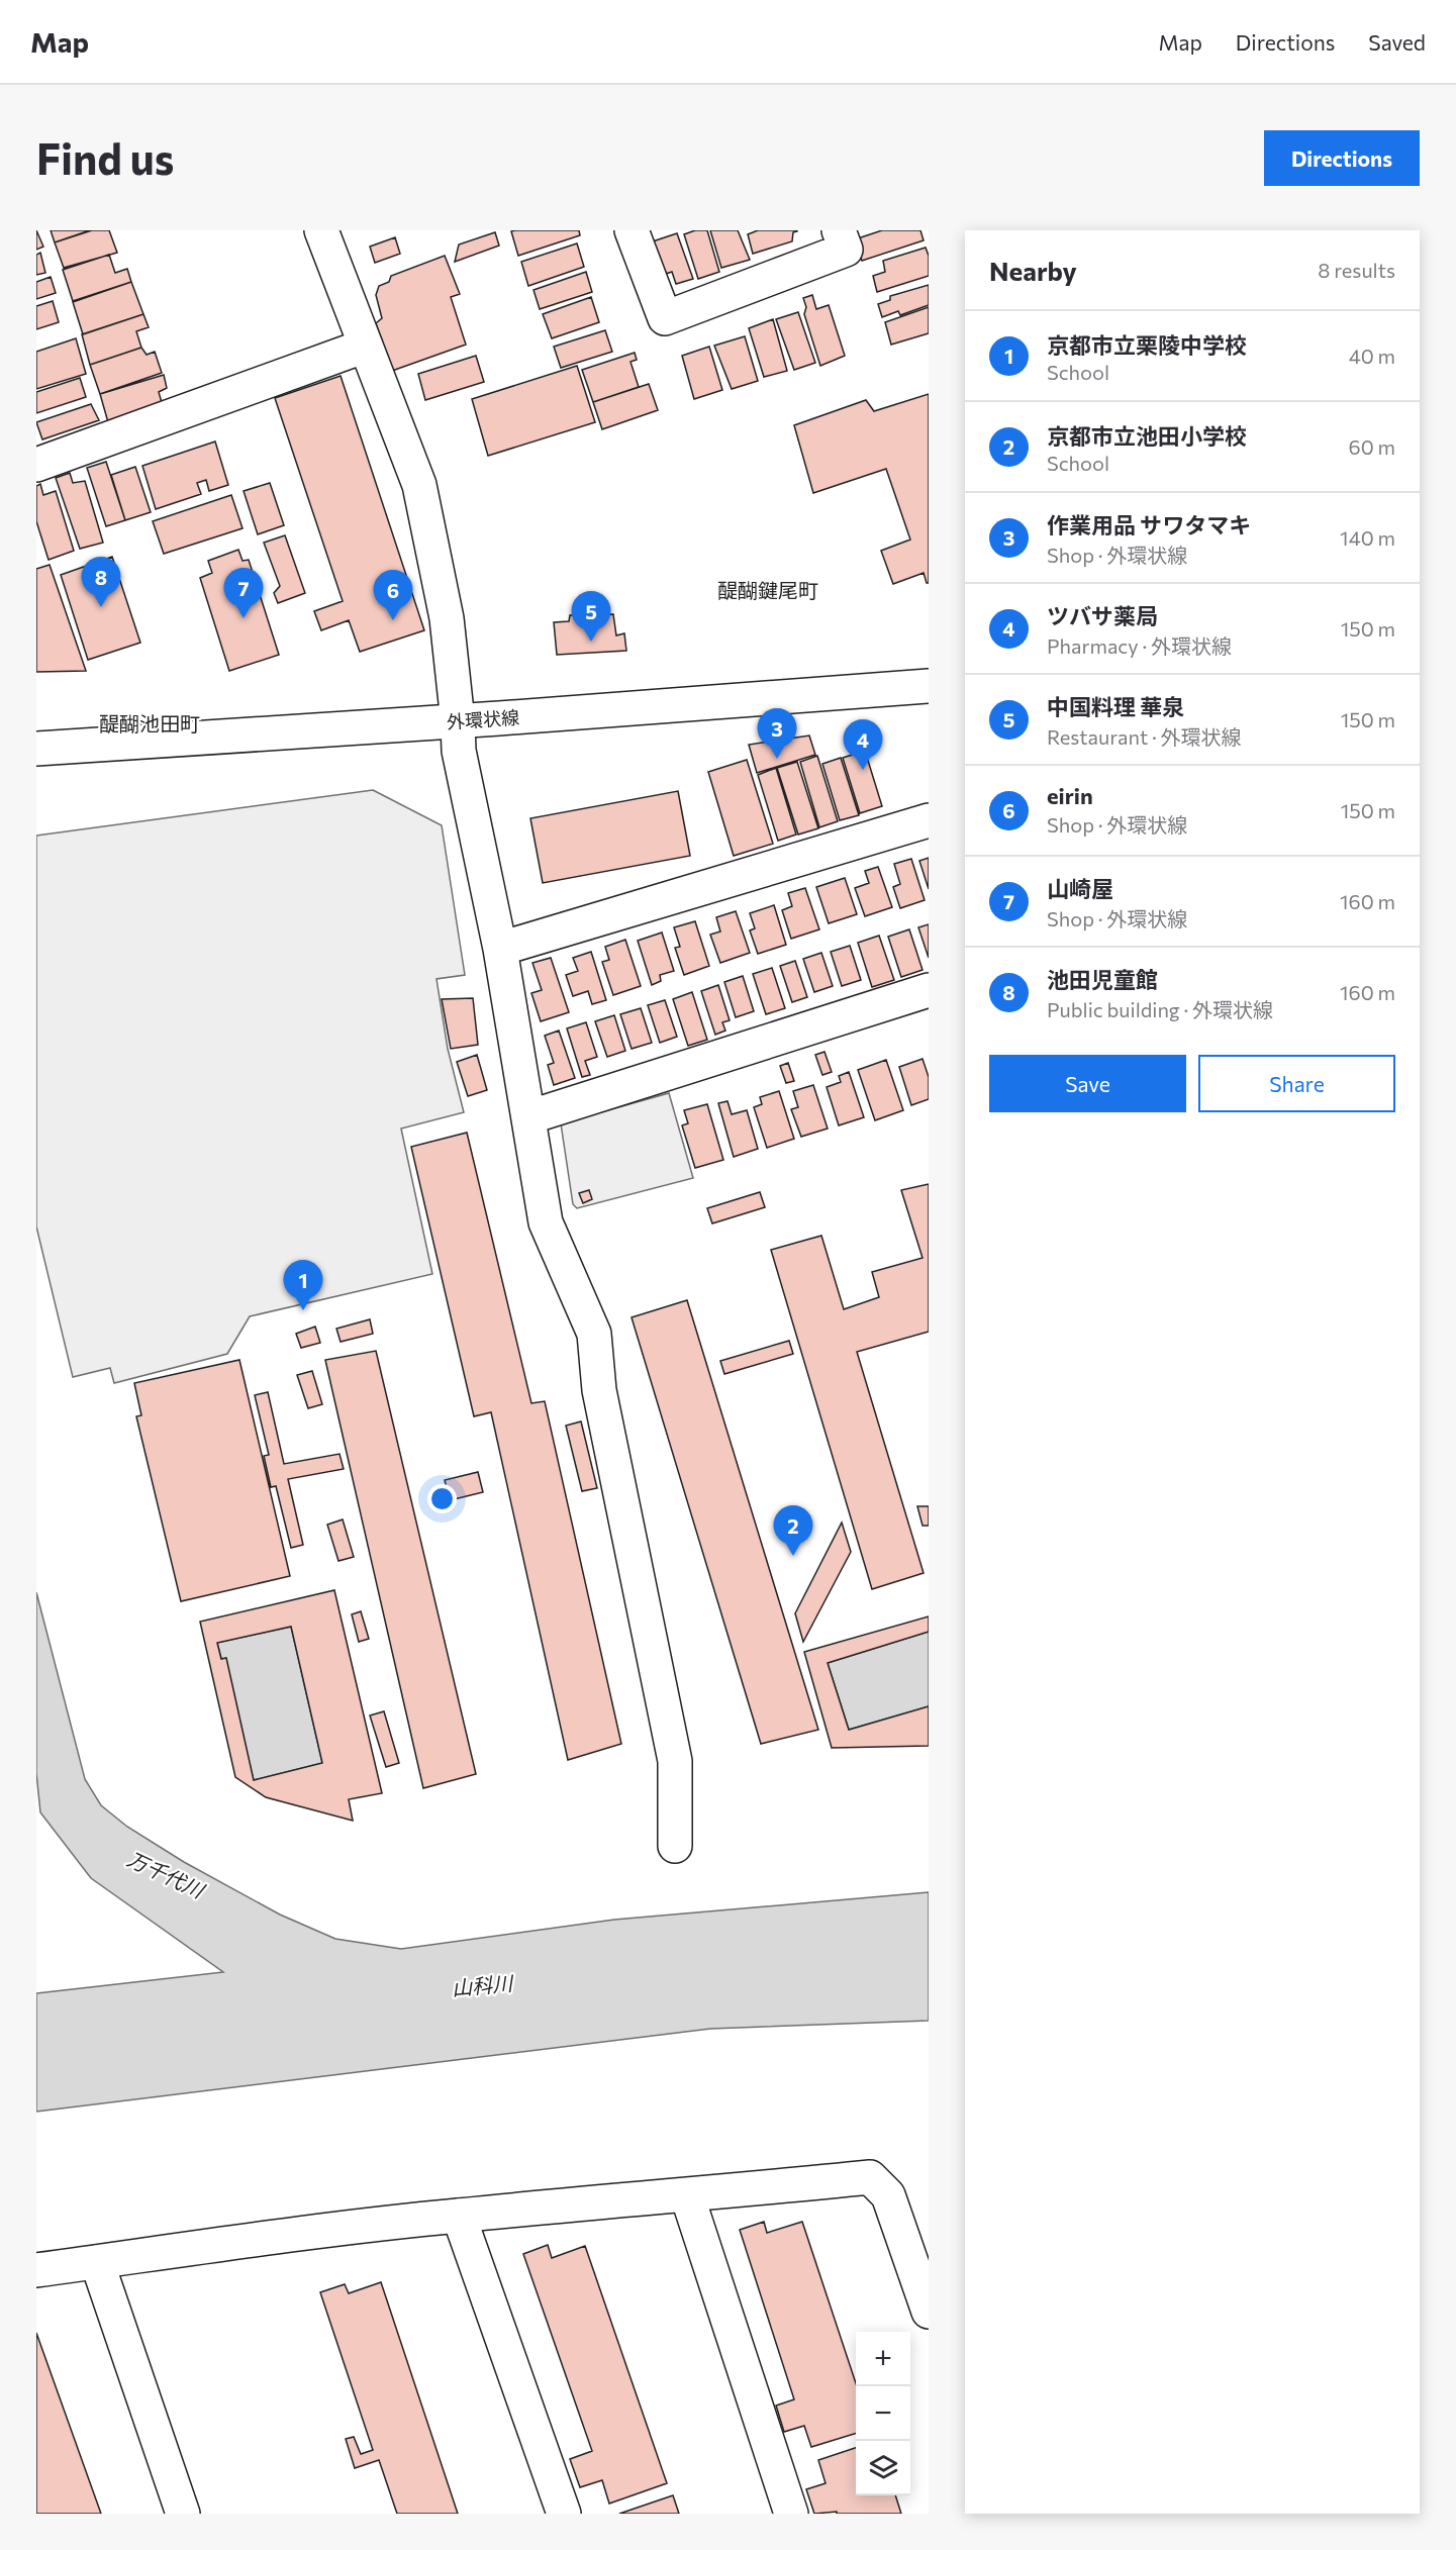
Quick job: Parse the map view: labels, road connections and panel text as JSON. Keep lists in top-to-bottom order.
{
  "streets": {
    "street": ["外環状線"]
  },
  "districts": ["醍醐鍵尾町", "醍醐池田町"],
  "water": ["万千代川", "山科川"],
  "page": {
    "header": "Map",
    "nav": ["Map", "Directions", "Saved"],
    "buttons": [
      "Directions",
      ["Save", "Share"]
    ],
    "title": "Find us",
    "heading": ["Nearby", "8 results"],
    "list": [
      {
        "mark": "1",
        "name": "京都市立栗陵中学校",
        "note": "School",
        "value": "40 m"
      },
      {
        "mark": "2",
        "name": "京都市立池田小学校",
        "note": "School",
        "value": "60 m"
      },
      {
        "mark": "3",
        "name": "作業用品 サワタマキ",
        "note": "Shop · 外環状線",
        "value": "140 m"
      },
      {
        "mark": "4",
        "name": "ツバサ薬局",
        "note": "Pharmacy · 外環状線",
        "value": "150 m"
      },
      {
        "mark": "5",
        "name": "中国料理 華泉",
        "note": "Restaurant · 外環状線",
        "value": "150 m"
      },
      {
        "mark": "6",
        "name": "eirin",
        "note": "Shop · 外環状線",
        "value": "150 m"
      },
      {
        "mark": "7",
        "name": "山崎屋",
        "note": "Shop · 外環状線",
        "value": "160 m"
      },
      {
        "mark": "8",
        "name": "池田児童館",
        "note": "Public building · 外環状線",
        "value": "160 m"
      }
    ],
    "pins": [
      "8",
      "7",
      "6",
      "5",
      "3",
      "4",
      "1",
      "2"
    ],
    "map_buttons": ["+", "−"]
  }
}
